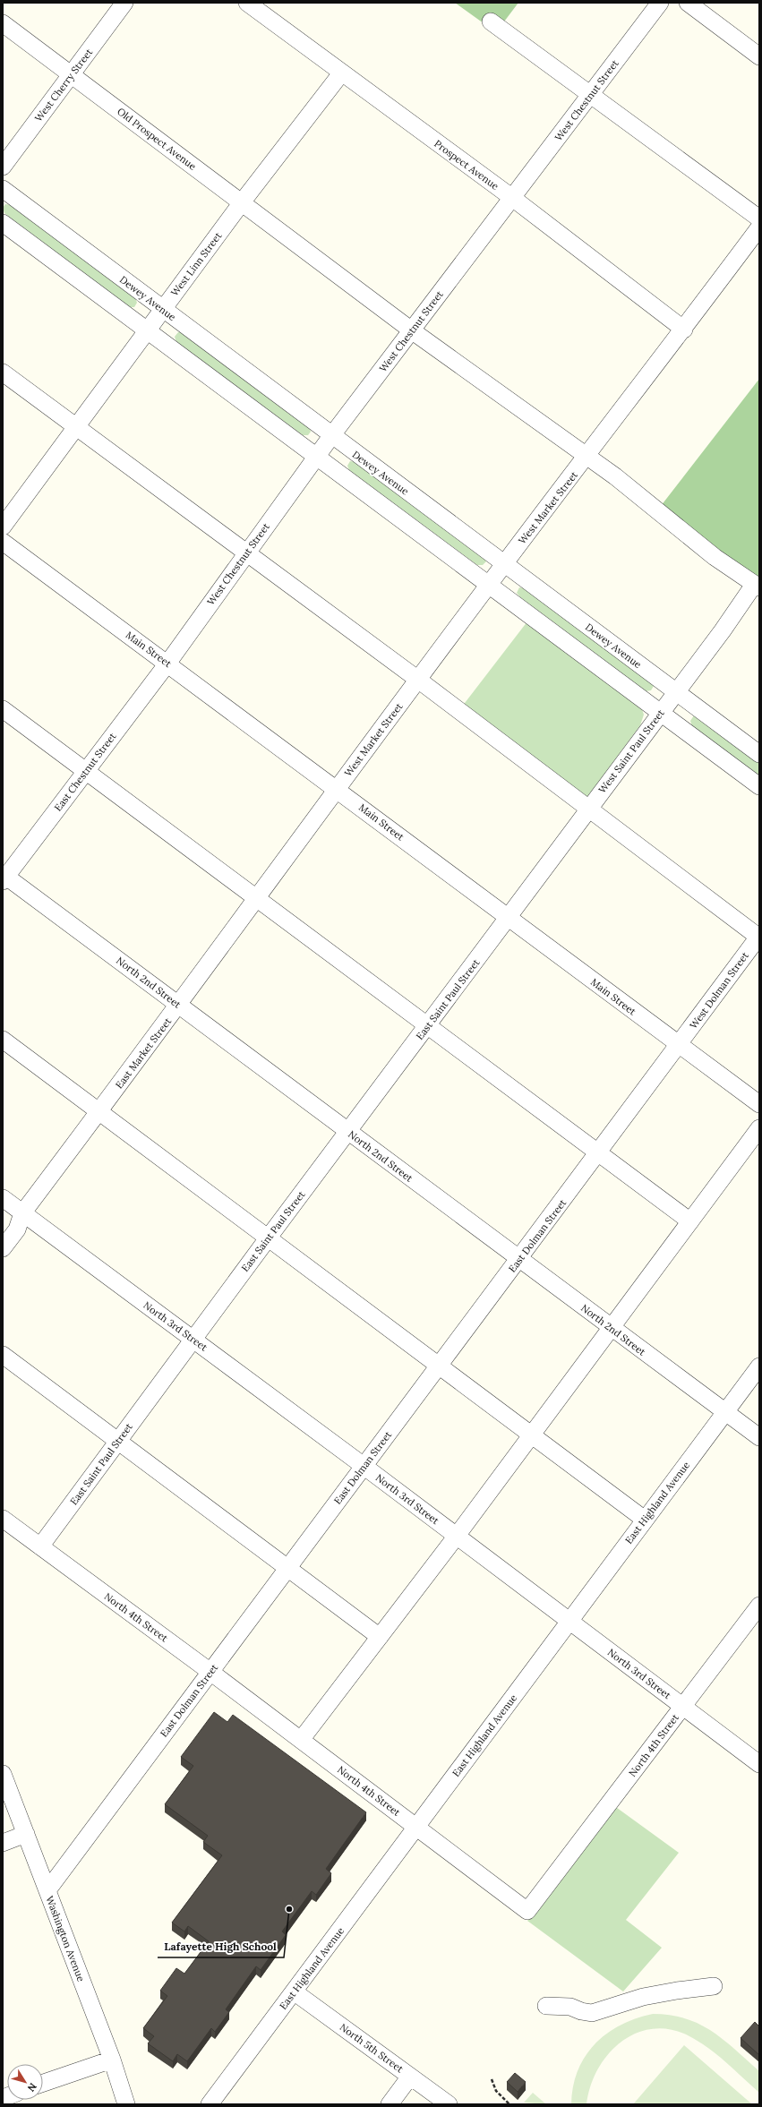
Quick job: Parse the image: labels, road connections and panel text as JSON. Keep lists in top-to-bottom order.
{
  "streets": {
    "street": [
      "West Cherry Street",
      "West Chestnut Street",
      "Old Prospect Avenue",
      "Prospect Avenue",
      "West Linn Street",
      "Dewey Avenue",
      "West Market Street",
      "Main Street",
      "West Saint Paul Street",
      "East Chestnut Street",
      "North 2nd Street",
      "West Dolman Street",
      "East Saint Paul Street",
      "East Market Street",
      "East Dolman Street",
      "North 3rd Street",
      "East Highland Avenue",
      "North 4th Street",
      "Washington Avenue",
      "North 5th Street"
    ]
  },
  "crossings": [
    ["West Cherry Street", "Old Prospect Avenue"],
    ["West Chestnut Street", "Old Prospect Avenue"],
    ["West Chestnut Street", "Prospect Avenue"],
    ["West Chestnut Street", "Dewey Avenue"],
    ["West Chestnut Street", "Main Street"],
    ["West Chestnut Street", "East Chestnut Street"],
    ["Old Prospect Avenue", "West Linn Street"],
    ["Old Prospect Avenue", "West Market Street"],
    ["Old Prospect Avenue", "West Saint Paul Street"],
    ["Prospect Avenue", "West Linn Street"],
    ["Prospect Avenue", "West Market Street"],
    ["West Linn Street", "Dewey Avenue"],
    ["Dewey Avenue", "West Market Street"],
    ["Dewey Avenue", "West Saint Paul Street"],
    ["West Market Street", "Main Street"],
    ["West Market Street", "East Market Street"],
    ["Main Street", "West Saint Paul Street"],
    ["Main Street", "East Chestnut Street"],
    ["Main Street", "West Dolman Street"],
    ["Main Street", "East Saint Paul Street"],
    ["Main Street", "East Market Street"],
    ["Main Street", "East Dolman Street"],
    ["West Saint Paul Street", "East Saint Paul Street"],
    ["East Chestnut Street", "North 2nd Street"],
    ["North 2nd Street", "East Saint Paul Street"],
    ["North 2nd Street", "East Market Street"],
    ["North 2nd Street", "East Dolman Street"],
    ["North 2nd Street", "East Highland Avenue"],
    ["West Dolman Street", "East Dolman Street"],
    ["East Saint Paul Street", "North 3rd Street"],
    ["East Saint Paul Street", "North 4th Street"],
    ["East Market Street", "North 3rd Street"],
    ["East Dolman Street", "North 3rd Street"],
    ["East Dolman Street", "North 4th Street"],
    ["East Dolman Street", "Washington Avenue"],
    ["North 3rd Street", "East Highland Avenue"],
    ["North 3rd Street", "North 4th Street"],
    ["East Highland Avenue", "North 4th Street"],
    ["East Highland Avenue", "North 5th Street"]
  ],
  "places": ["Lafayette High School"],
  "north": "bottom right"
}
